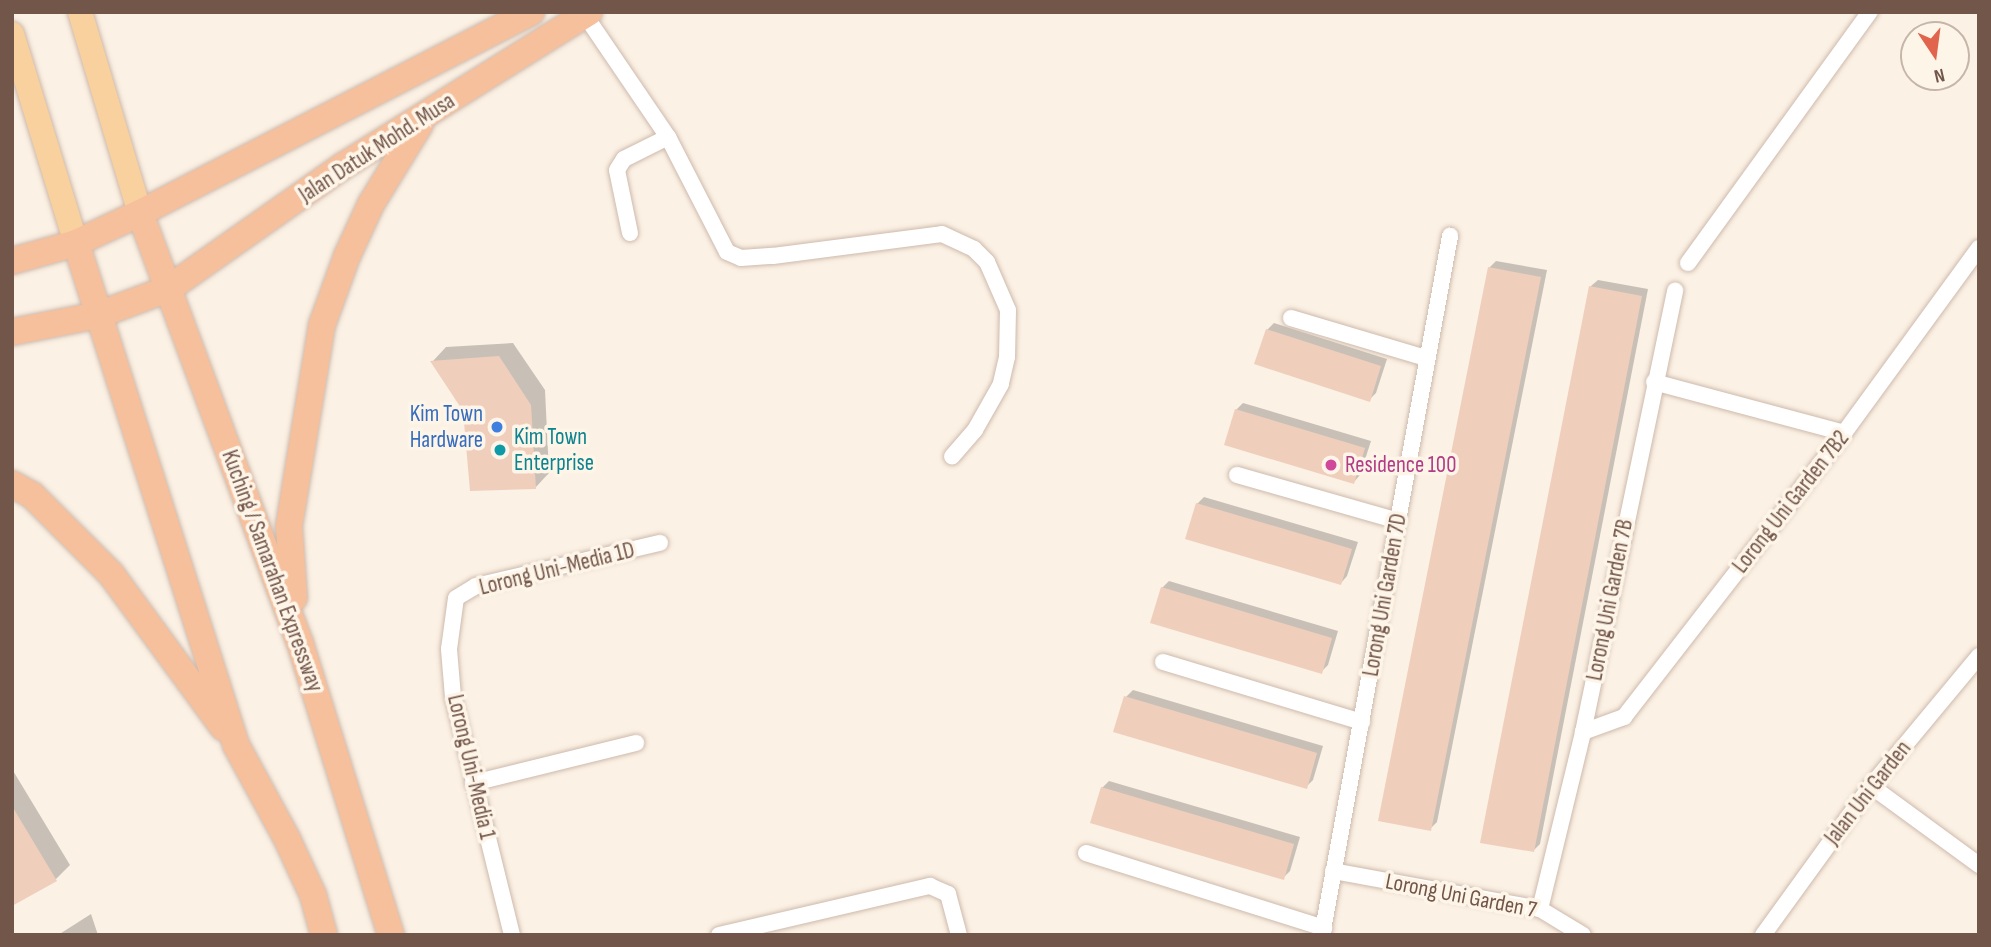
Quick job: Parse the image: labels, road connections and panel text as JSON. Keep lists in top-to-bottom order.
{
  "streets": {
    "highway": ["Jalan Datuk Mohd. Musa", "Kuching / Samarahan Expressway"],
    "street": [
      "Lorong Uni Garden 7B2",
      "Lorong Uni-Media 1D",
      "Lorong Uni Garden 7D",
      "Lorong Uni Garden 7B",
      "Lorong Uni-Media 1",
      "Jalan Uni Garden",
      "Lorong Uni Garden 7"
    ]
  },
  "crossings": [
    ["Jalan Datuk Mohd. Musa", "Kuching / Samarahan Expressway"],
    ["Lorong Uni Garden 7B2", "Lorong Uni Garden 7B"],
    ["Lorong Uni-Media 1D", "Lorong Uni-Media 1"],
    ["Lorong Uni Garden 7D", "Lorong Uni Garden 7"],
    ["Lorong Uni Garden 7B", "Lorong Uni Garden 7"]
  ],
  "places": ["Kim Town Hardware", "Kim Town Enterprise", "Residence 100"],
  "north": "bottom"
}
